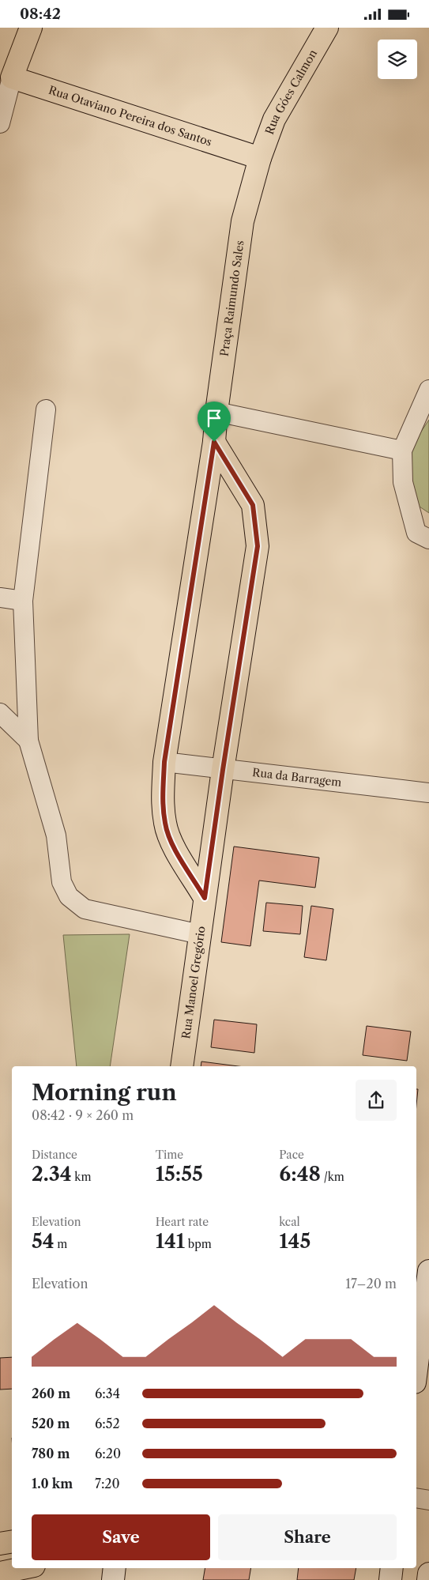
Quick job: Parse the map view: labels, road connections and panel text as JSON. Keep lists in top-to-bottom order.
{
  "streets": {
    "main road": [
      "Rua Góes Calmon",
      "Rua Otaviano Pereira dos Santos",
      "Praça Raimundo Sales",
      "Rua Manoel Gregório"
    ],
    "street": ["Rua da Barragem"]
  },
  "crossings": [
    ["Rua Góes Calmon", "Rua Otaviano Pereira dos Santos"],
    ["Rua Góes Calmon", "Praça Raimundo Sales"],
    ["Rua Otaviano Pereira dos Santos", "Praça Raimundo Sales"],
    ["Praça Raimundo Sales", "Rua da Barragem"],
    ["Praça Raimundo Sales", "Rua Manoel Gregório"]
  ],
  "page": {
    "status": "08:42",
    "heading": ["Morning run", "08:42 · 9 × 260 m"],
    "stats": [
      ["Distance", "2.34 km"],
      ["Time", "15:55"],
      ["Pace", "6:48 /km"],
      ["Elevation", "54 m"],
      ["Heart rate", "141 bpm"],
      ["kcal", "145"]
    ],
    "chart": ["Elevation", "17–20 m"],
    "list": [
      {
        "name": "260 m",
        "note": "6:34"
      },
      {
        "name": "520 m",
        "note": "6:52"
      },
      {
        "name": "780 m",
        "note": "6:20"
      },
      {
        "name": "1.0 km",
        "note": "7:20"
      }
    ],
    "buttons": ["Save", "Share"]
  }
}
